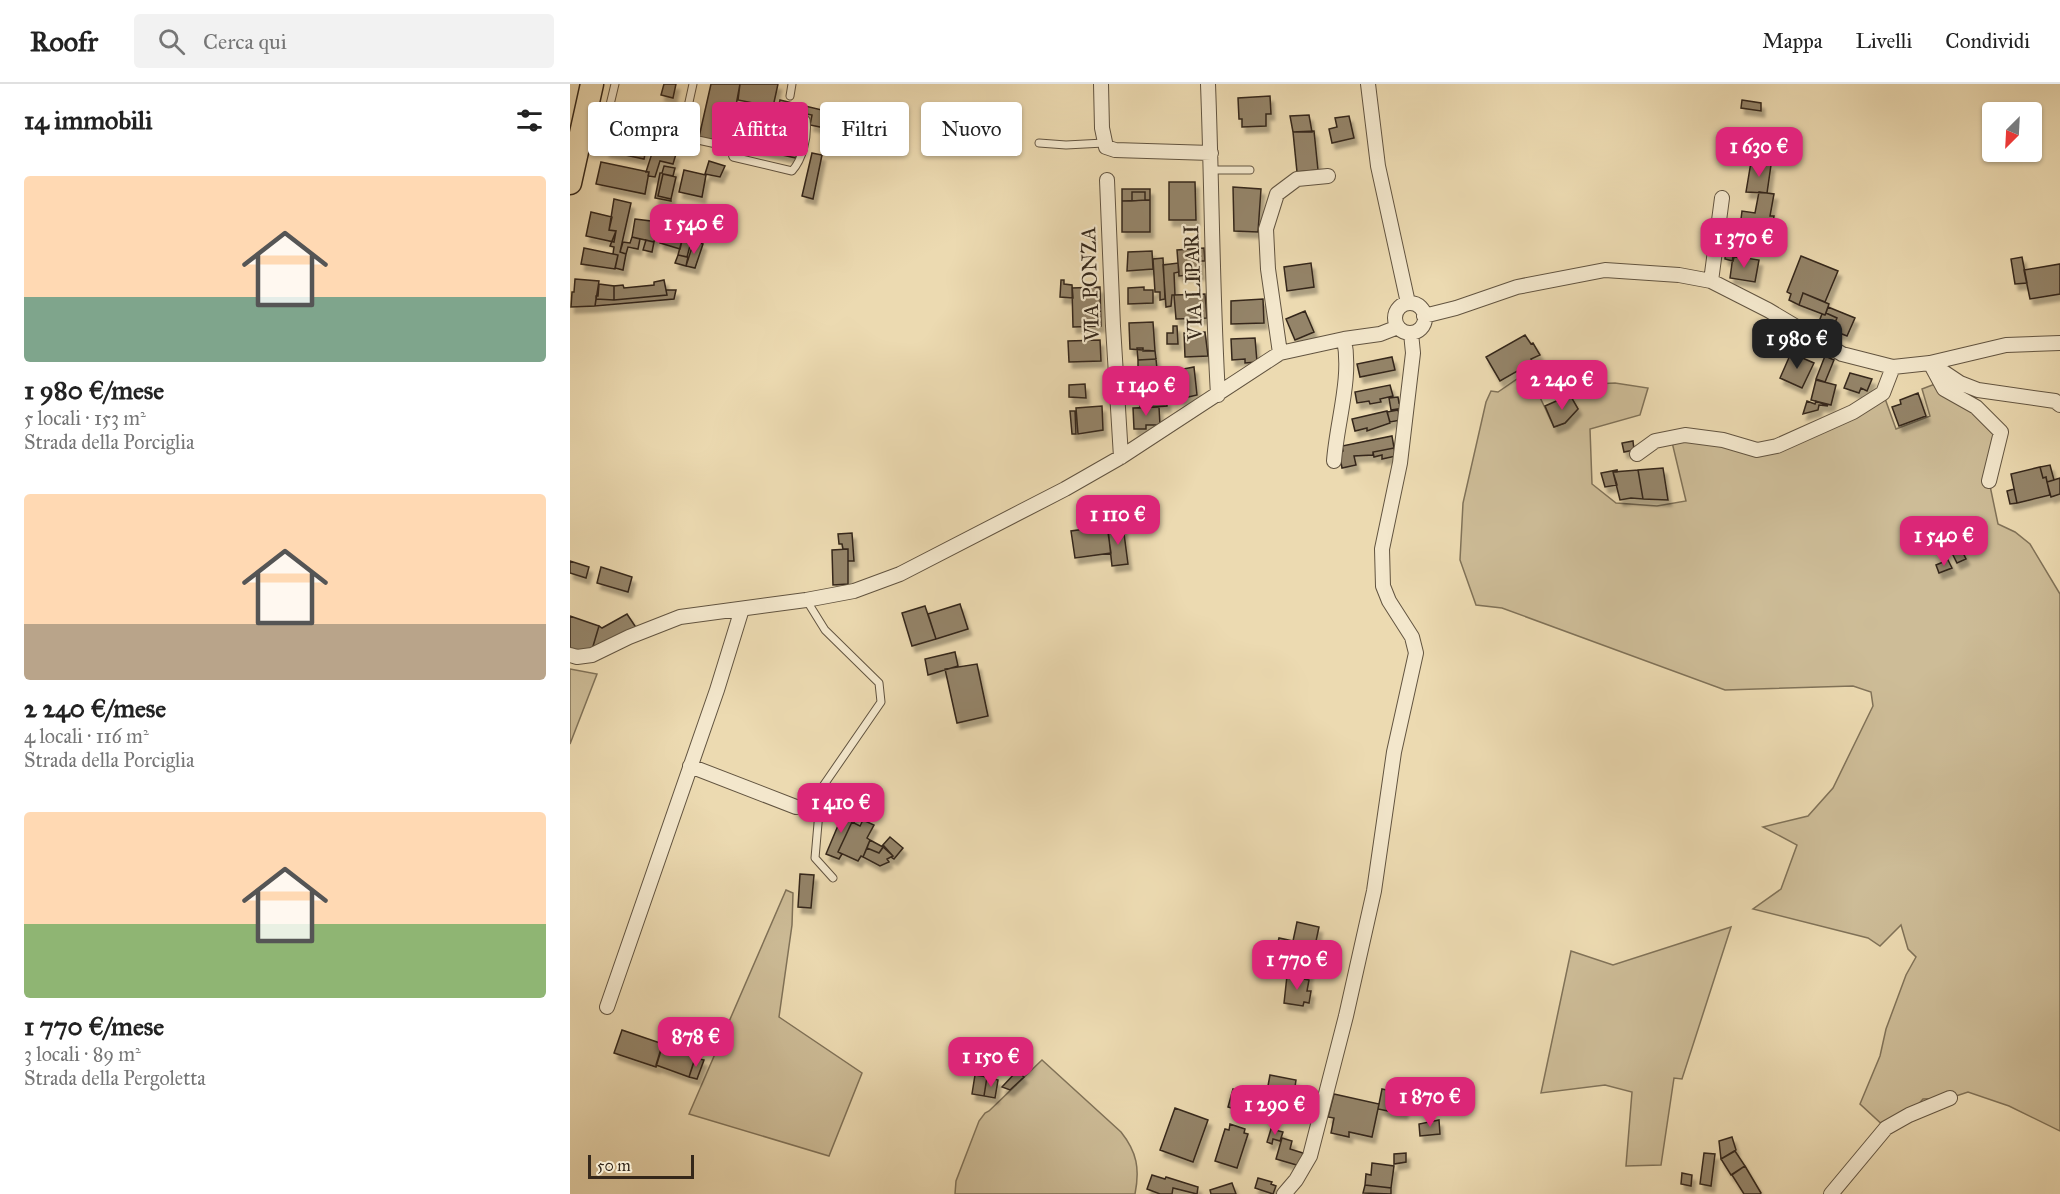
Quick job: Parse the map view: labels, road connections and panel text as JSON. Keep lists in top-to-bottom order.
{
  "streets": {
    "street": ["VIA LIPARI", "VIA PONZA"]
  },
  "scale_bar": "50 m",
  "north": "bottom left",
  "page": {
    "header": "Roofr",
    "search": "Cerca qui",
    "nav": ["Mappa", "Livelli", "Condividi"],
    "heading": "14 immobili",
    "chip": [
      "Compra",
      "Affitta",
      "Filtri",
      "Nuovo"
    ],
    "price": [
      "1 630 €",
      "1 540 €",
      "1 370 €",
      "1 980 €",
      "2 240 €",
      "1 140 €",
      "1 110 €",
      "1 540 €",
      "1 410 €",
      "1 770 €",
      "878 €",
      "1 150 €",
      "1 870 €",
      "1 290 €"
    ],
    "list": [
      {
        "name": "1 980 €/mese",
        "note": "5 locali · 153 m² · Strada della Porciglia"
      },
      {
        "name": "2 240 €/mese",
        "note": "4 locali · 116 m² · Strada della Porciglia"
      },
      {
        "name": "1 770 €/mese",
        "note": "3 locali · 89 m² · Strada della Pergoletta"
      }
    ],
    "scale": "50 m"
  }
}
